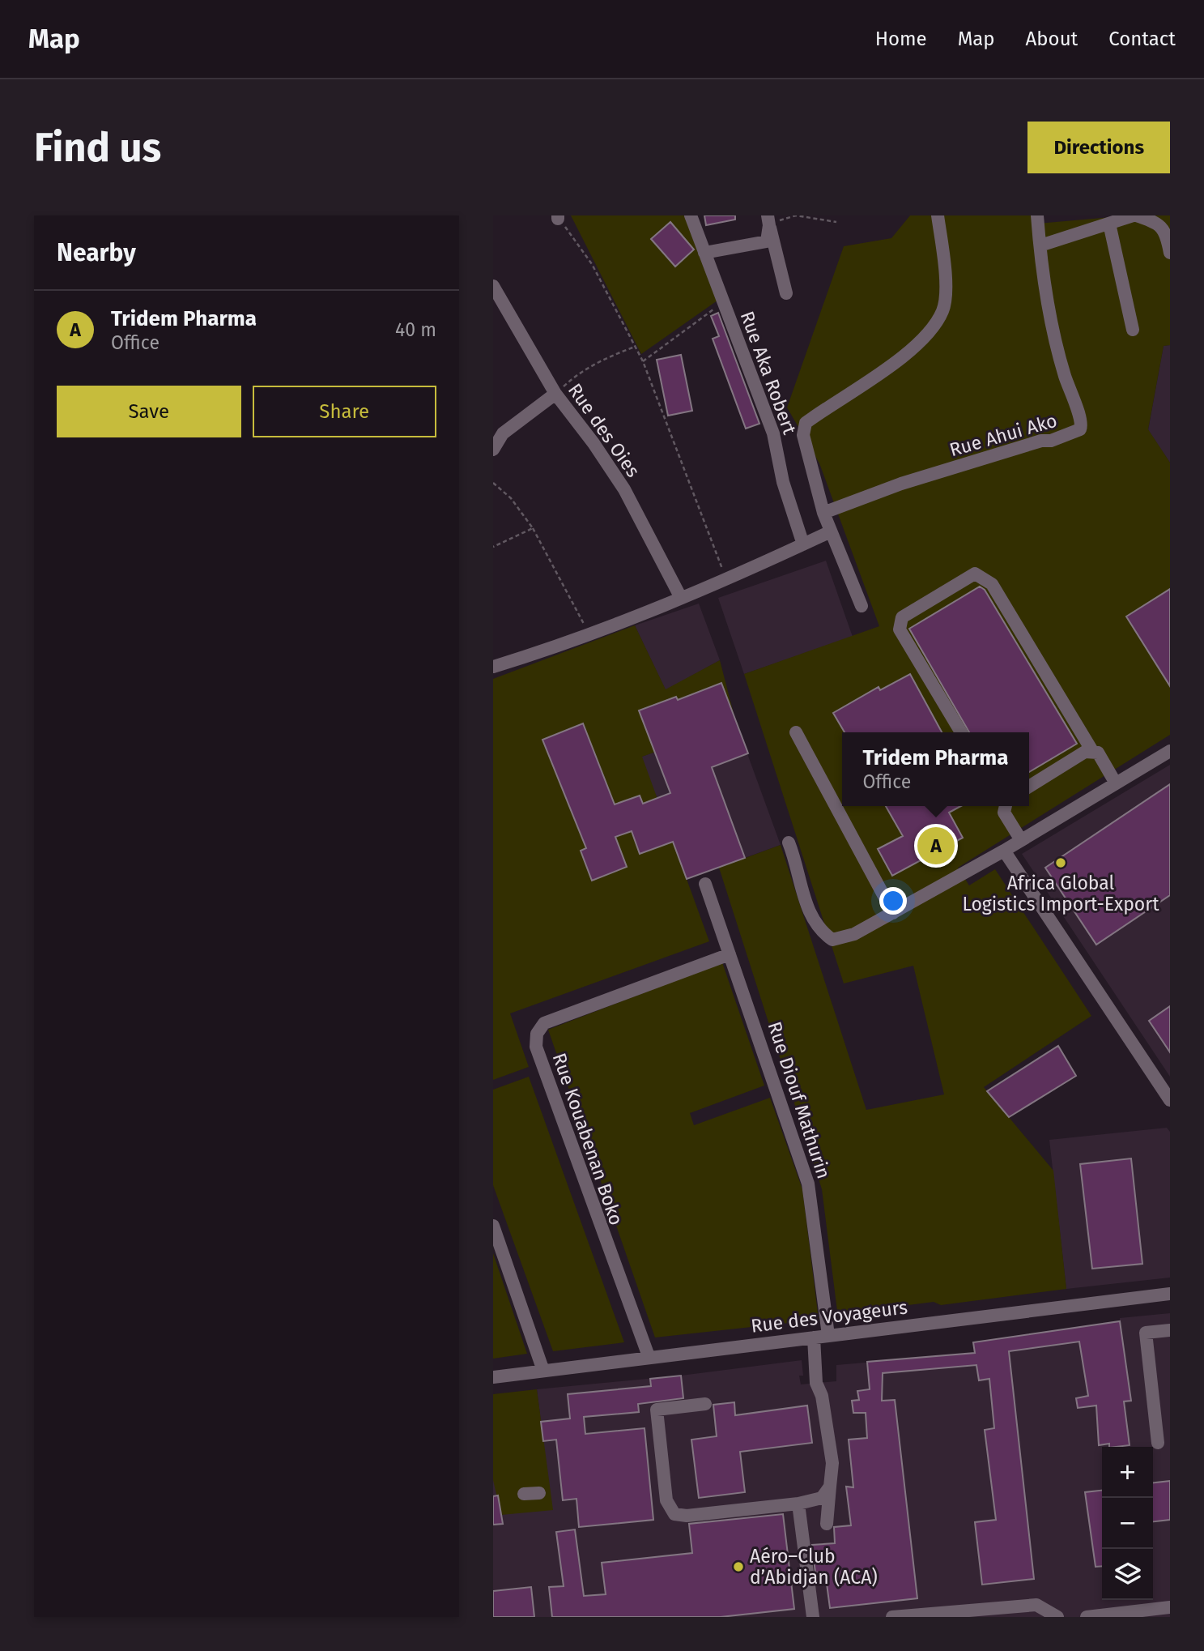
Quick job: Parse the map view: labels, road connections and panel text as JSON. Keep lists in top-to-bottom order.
{
  "streets": {
    "street": [
      "Rue Aka Robert",
      "Rue des Oies",
      "Rue Ahui Ako",
      "Rue Diouf Mathurin",
      "Rue Kouabenan Boko",
      "Rue des Voyageurs"
    ]
  },
  "crossings": [
    ["Rue Diouf Mathurin", "Rue Kouabenan Boko"],
    ["Rue Diouf Mathurin", "Rue des Voyageurs"],
    ["Rue Kouabenan Boko", "Rue des Voyageurs"]
  ],
  "places": ["Africa Global Logistics Import-Export", "Aéro–Club d’Abidjan (ACA)"],
  "page": {
    "header": "Map",
    "nav": [
      "Home",
      "Map",
      "About",
      "Contact"
    ],
    "buttons": [
      "Directions",
      ["Save", "Share"]
    ],
    "title": "Find us",
    "heading": "Nearby",
    "list": [
      {
        "mark": "A",
        "name": "Tridem Pharma",
        "note": "Office",
        "value": "40 m"
      }
    ],
    "popup": ["Tridem Pharma", "Office"],
    "pins": "A",
    "map_buttons": ["+", "−"]
  }
}
